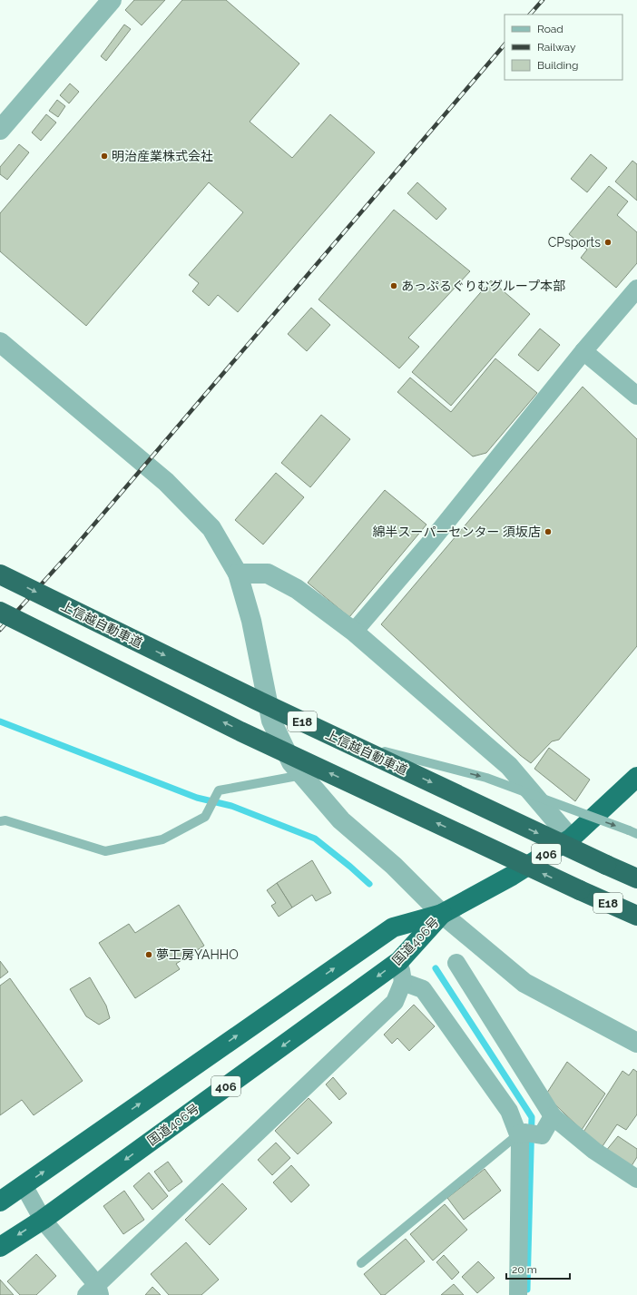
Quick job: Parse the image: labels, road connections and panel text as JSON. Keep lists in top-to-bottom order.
{
  "streets": {
    "highway": [
      "上信越自動車道",
      "E18",
      "406",
      "国道406号"
    ]
  },
  "places": [
    "明治産業株式会社",
    "CPsports",
    "あっぷるぐりむグループ本部",
    "綿半スーパーセンター 須坂店",
    "夢工房YAHHO"
  ],
  "legend": ["Road", "Railway", "Building"],
  "scale_bar": "20 m"
}
